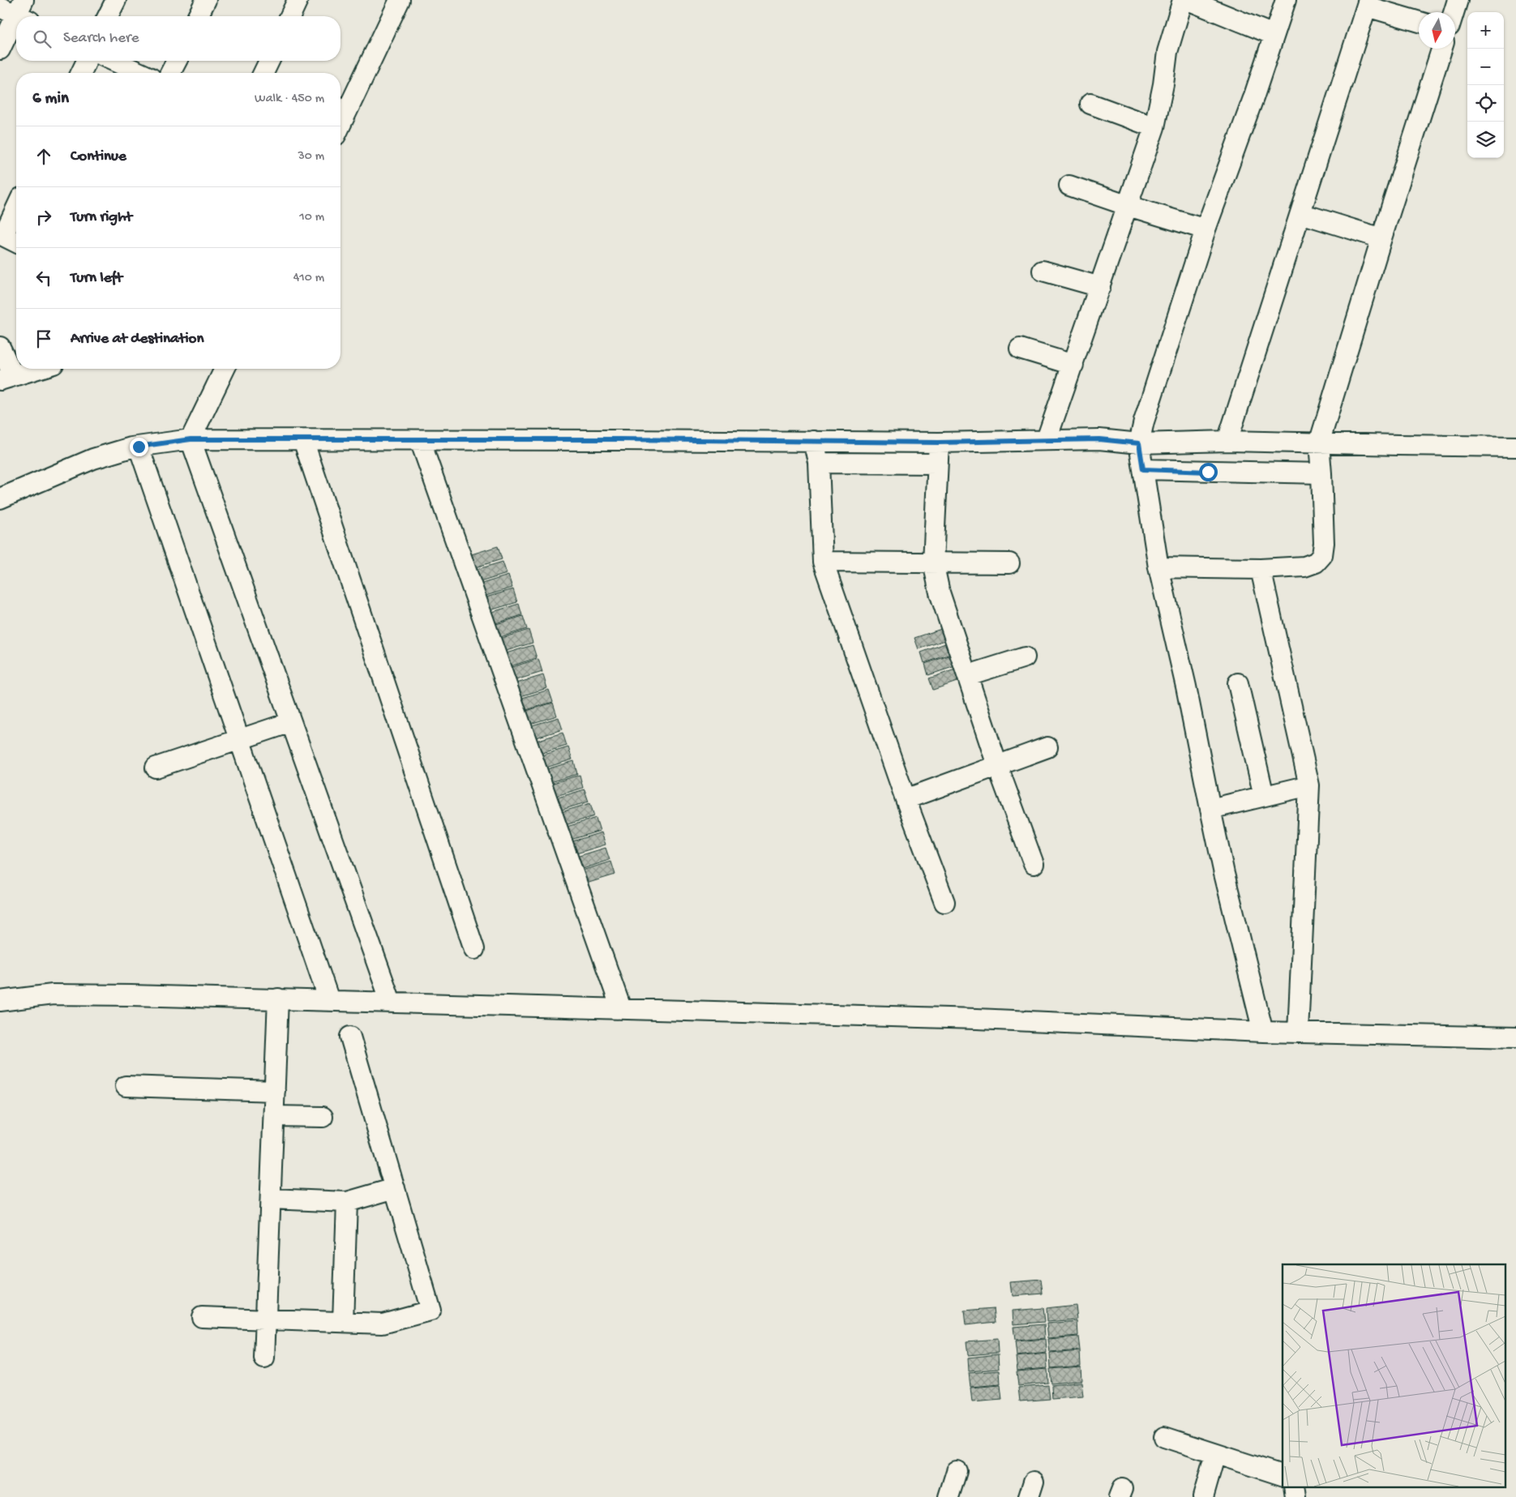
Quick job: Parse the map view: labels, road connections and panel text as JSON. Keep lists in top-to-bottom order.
{
  "north": "bottom",
  "page": {
    "map_buttons": ["+", "−"],
    "search": "Search here",
    "heading": ["6 min", "Walk · 450 m"],
    "list": [
      ["Continue", "30 m"],
      ["Turn right", "10 m"],
      ["Turn left", "410 m"],
      "Arrive at destination"
    ]
  }
}
